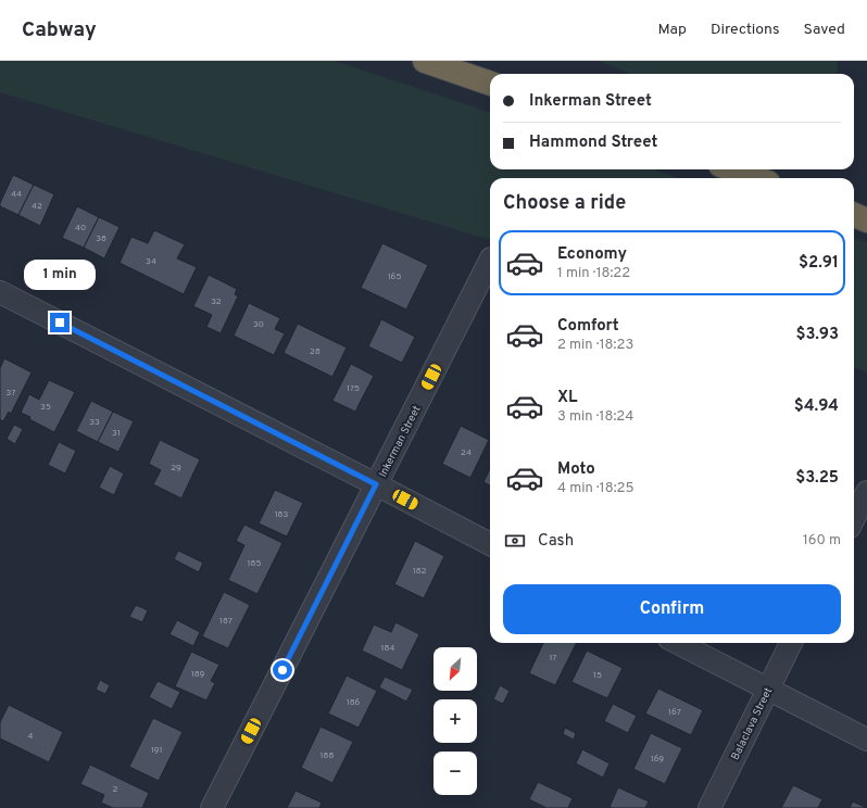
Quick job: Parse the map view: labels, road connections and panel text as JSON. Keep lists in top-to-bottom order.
{
  "streets": {
    "street": ["Inkerman Street", "Balaclava Street"]
  },
  "house_numbers": [
    "44",
    "42",
    "40",
    "38",
    "34",
    "165",
    "32",
    "30",
    "28",
    "175",
    "37",
    "35",
    "33",
    "31",
    "24",
    "29",
    "183",
    "185",
    "182",
    "187",
    "184",
    "17",
    "189",
    "15",
    "186",
    "167",
    "4",
    "191",
    "188",
    "169",
    "2"
  ],
  "north": "bottom left",
  "page": {
    "header": "Cabway",
    "nav": ["Map", "Directions", "Saved"],
    "banner": ["Inkerman Street", "Hammond Street"],
    "heading": "Choose a ride",
    "list": [
      {
        "name": "Economy",
        "note": "1 min · 18:22",
        "value": "$2.91"
      },
      {
        "name": "Comfort",
        "note": "2 min · 18:23",
        "value": "$3.93"
      },
      {
        "name": "XL",
        "note": "3 min · 18:24",
        "value": "$4.94"
      },
      {
        "name": "Moto",
        "note": "4 min · 18:25",
        "value": "$3.25"
      }
    ],
    "bubble": "1 min",
    "pay": ["Cash", "160 m"],
    "buttons": "Confirm",
    "map_buttons": ["+", "−"]
  }
}
